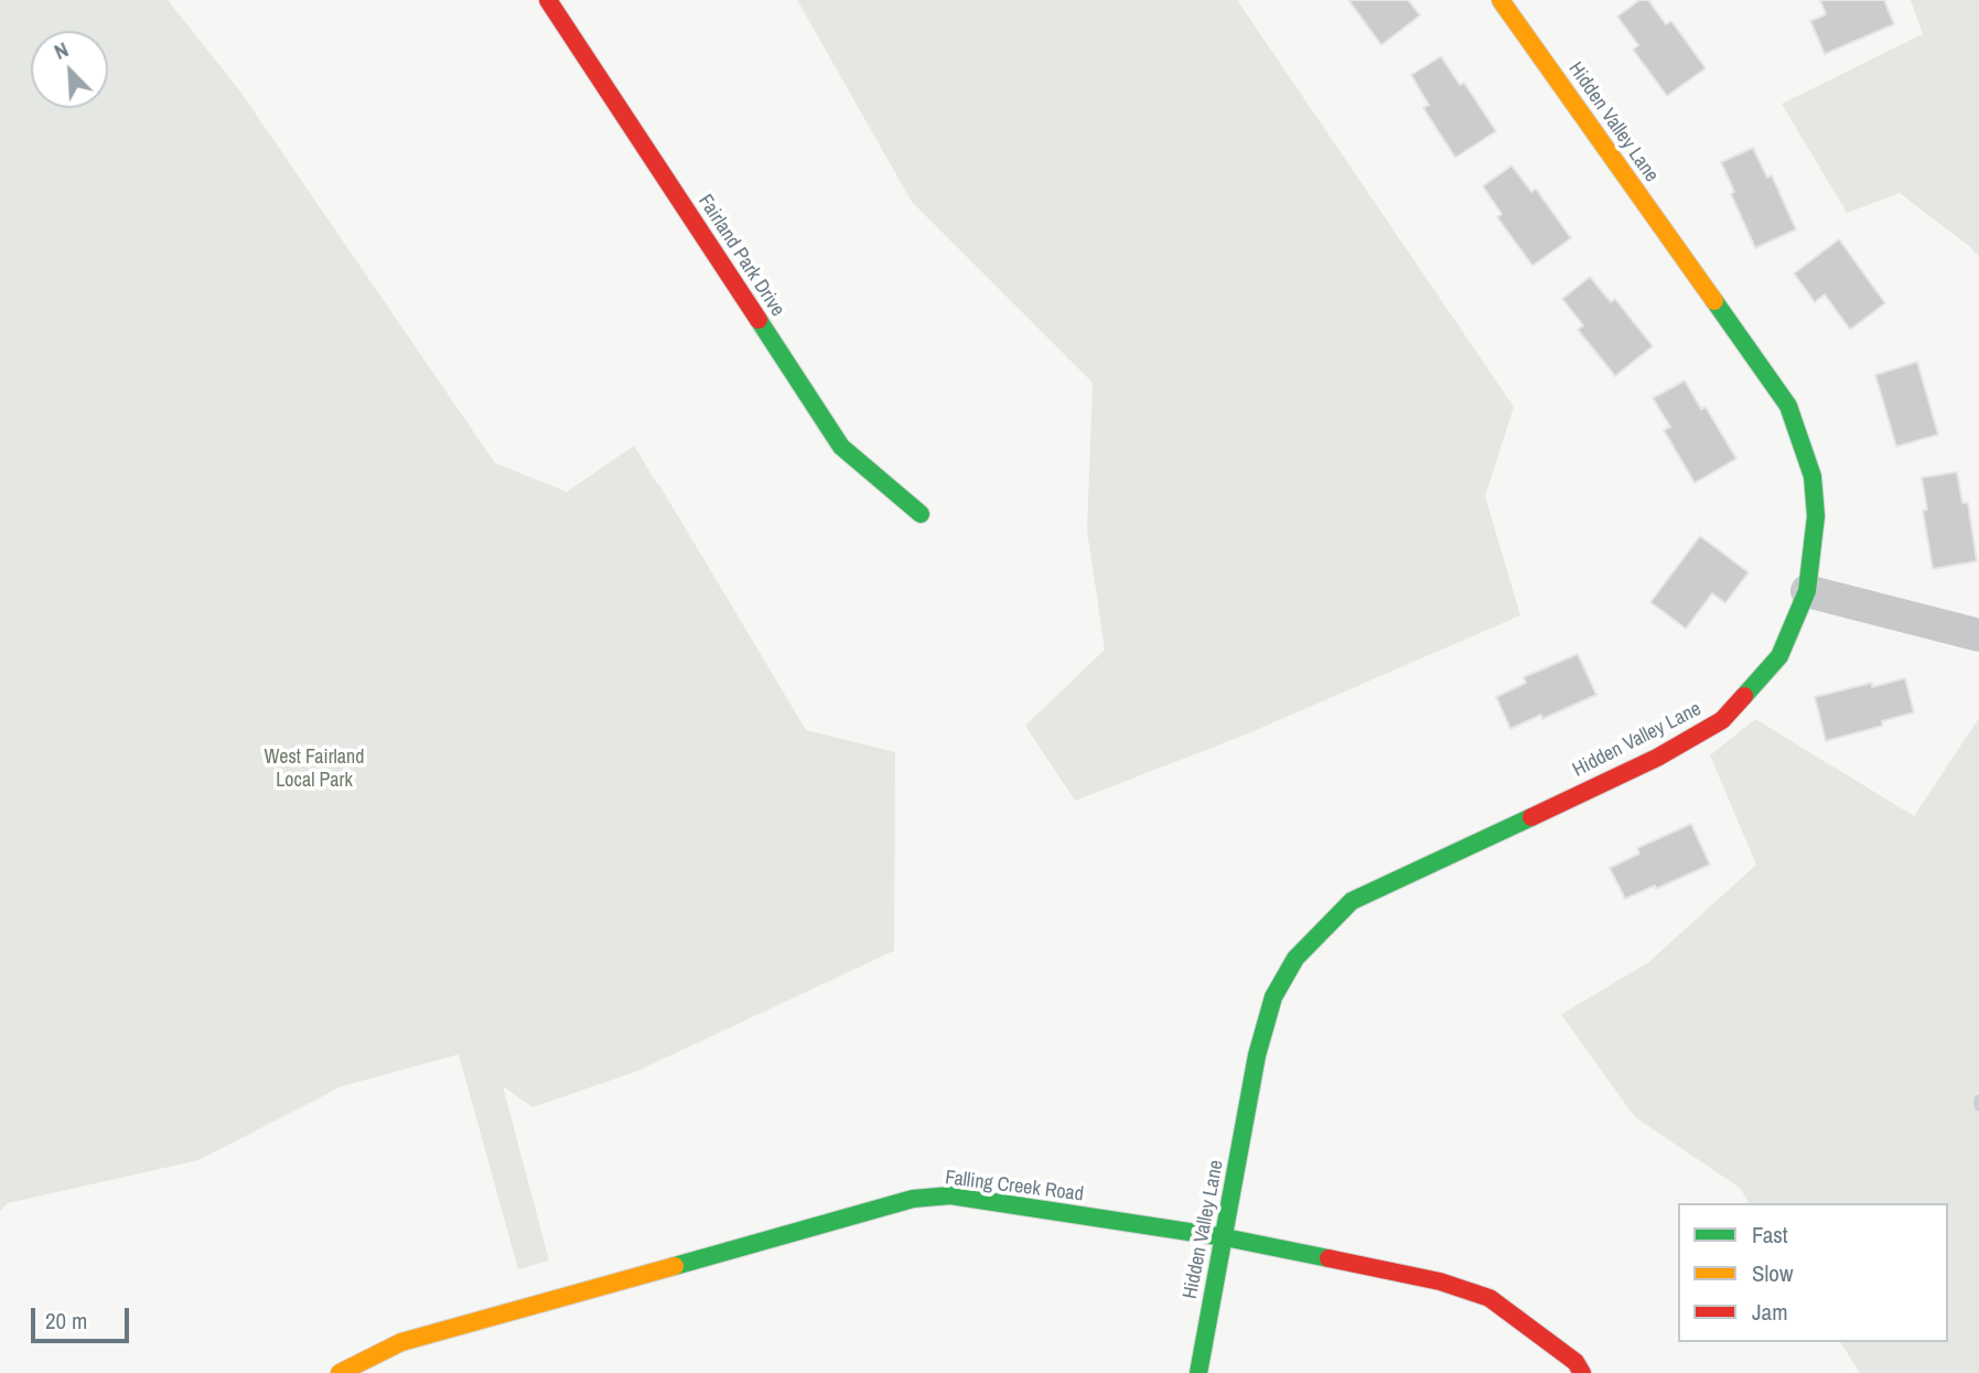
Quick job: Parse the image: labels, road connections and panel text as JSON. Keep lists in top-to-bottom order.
{
  "streets": {
    "street": ["Hidden Valley Lane", "Fairland Park Drive", "Falling Creek Road"]
  },
  "crossings": [
    ["Hidden Valley Lane", "Falling Creek Road"]
  ],
  "parks": ["West Fairland Local Park"],
  "legend": ["Fast", "Slow", "Jam"],
  "scale_bar": "20 m",
  "north": "top left"
}
